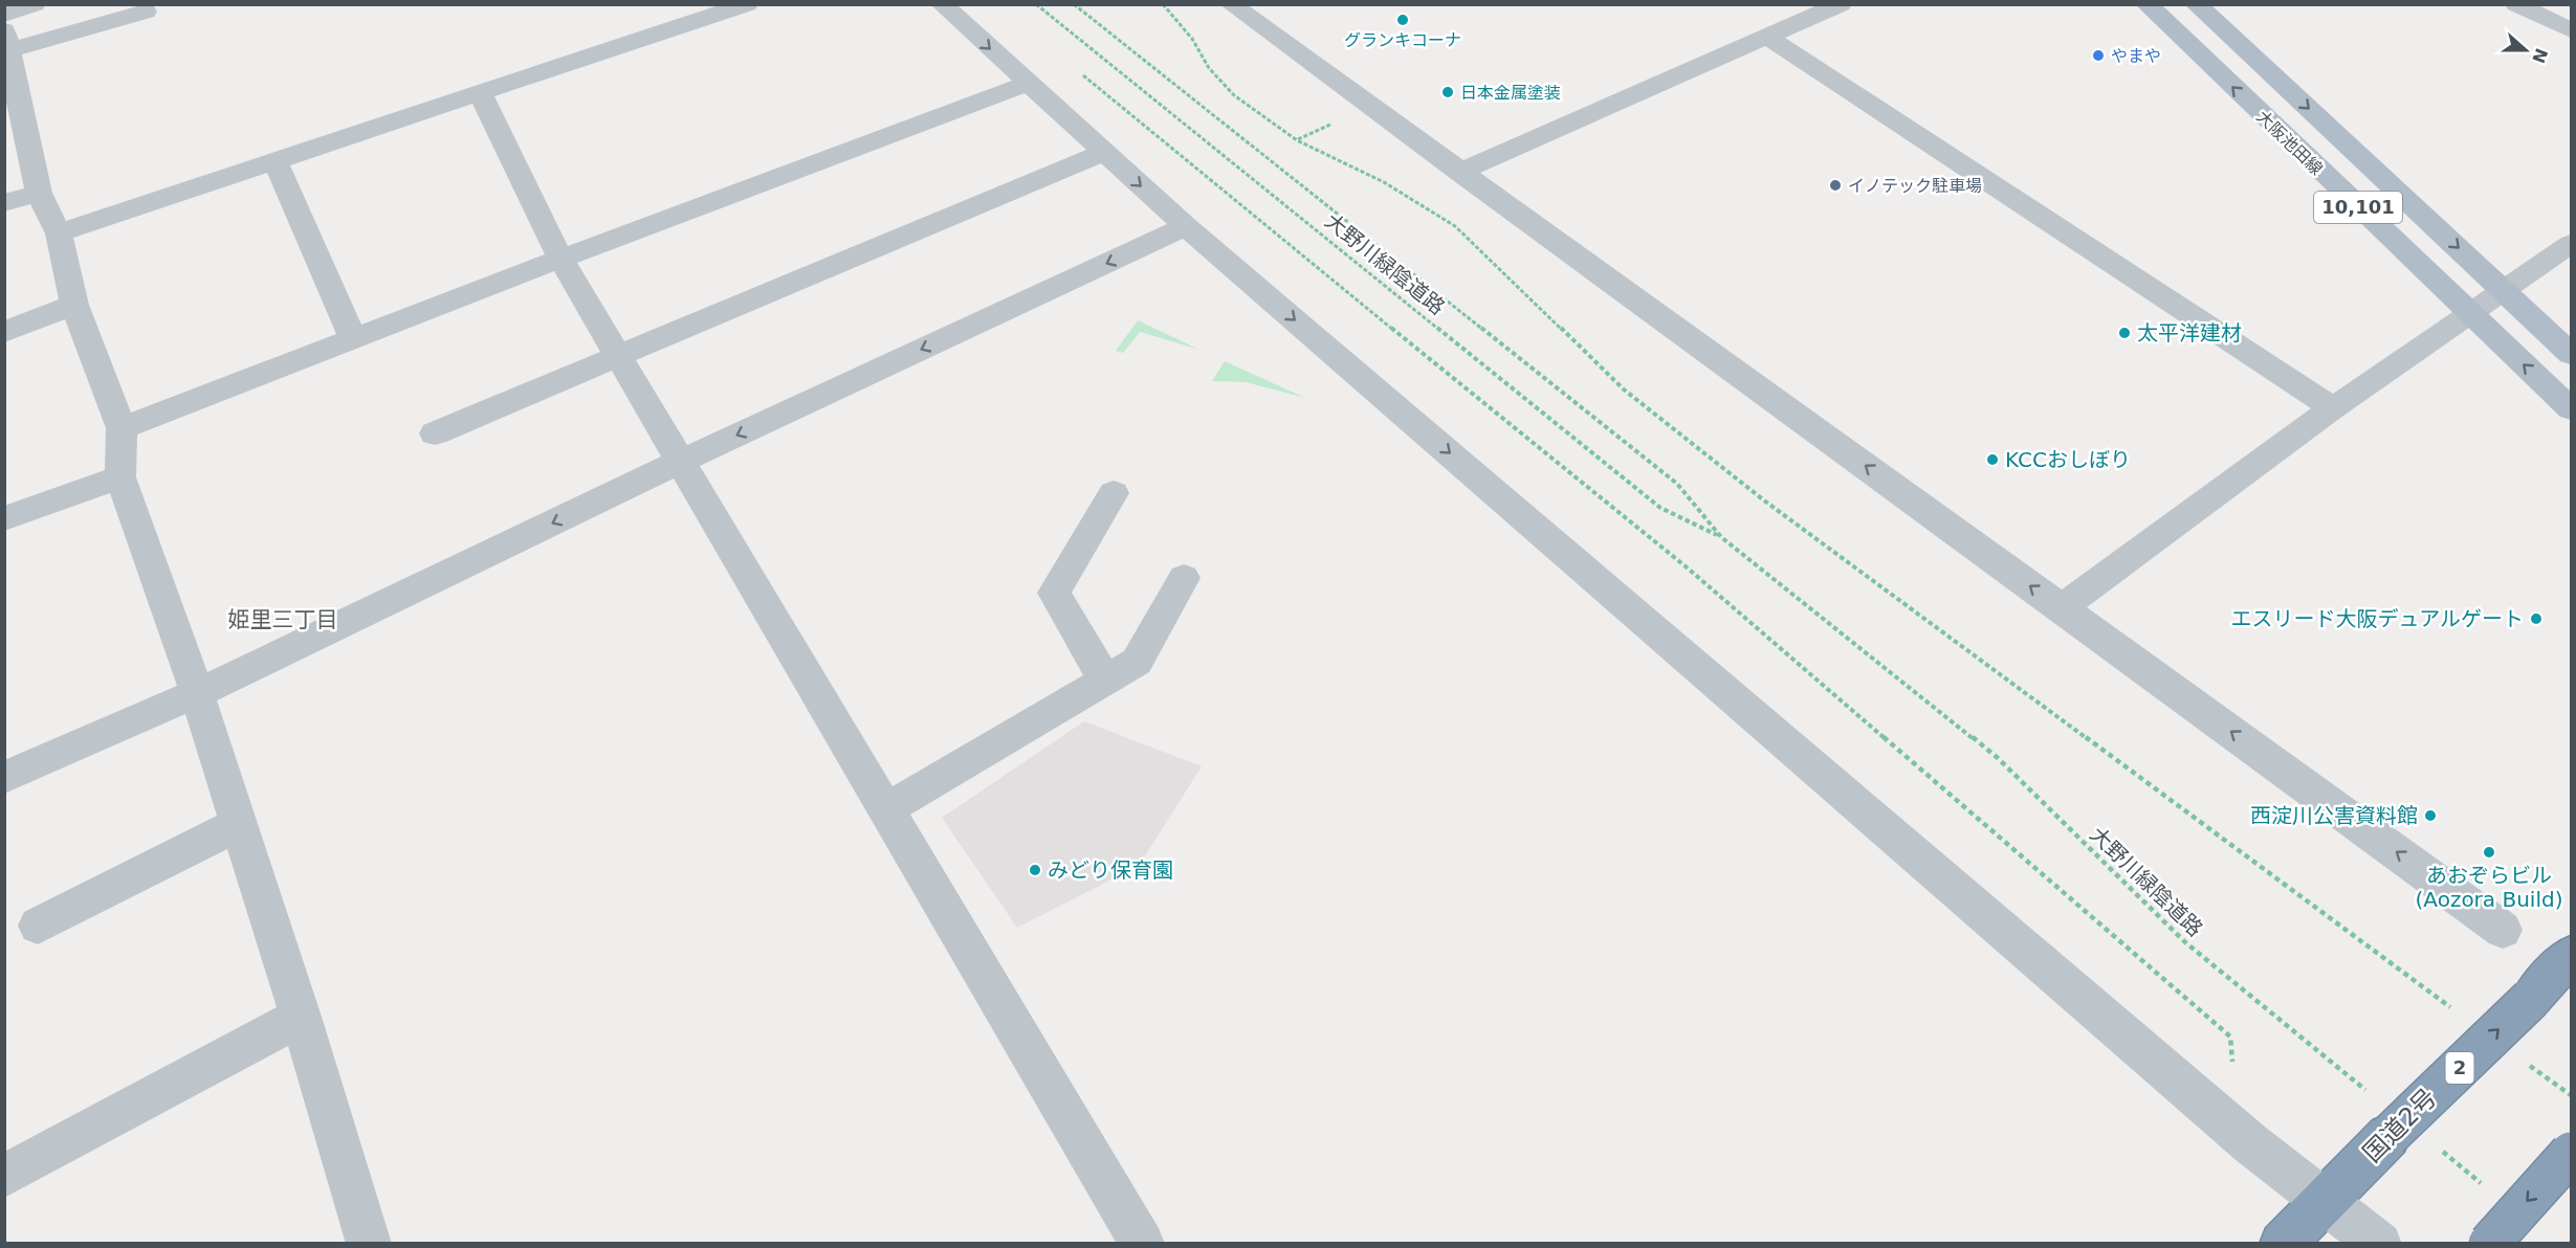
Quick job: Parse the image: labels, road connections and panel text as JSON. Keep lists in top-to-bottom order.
{
  "streets": {
    "highway": ["2", "国道2号"],
    "main road": ["大阪池田線", "10,101"],
    "path": ["大野川緑陰道路"]
  },
  "districts": ["姫里三丁目"],
  "places": [
    "グランキコーナ",
    "やまや",
    "日本金属塗装",
    "イノテック駐車場",
    "太平洋建材",
    "KCCおしぼり",
    "エスリード大阪デュアルゲート",
    "西淀川公害資料館",
    "あおぞらビル (Aozora Build)",
    "みどり保育園"
  ],
  "north": "right"
}
